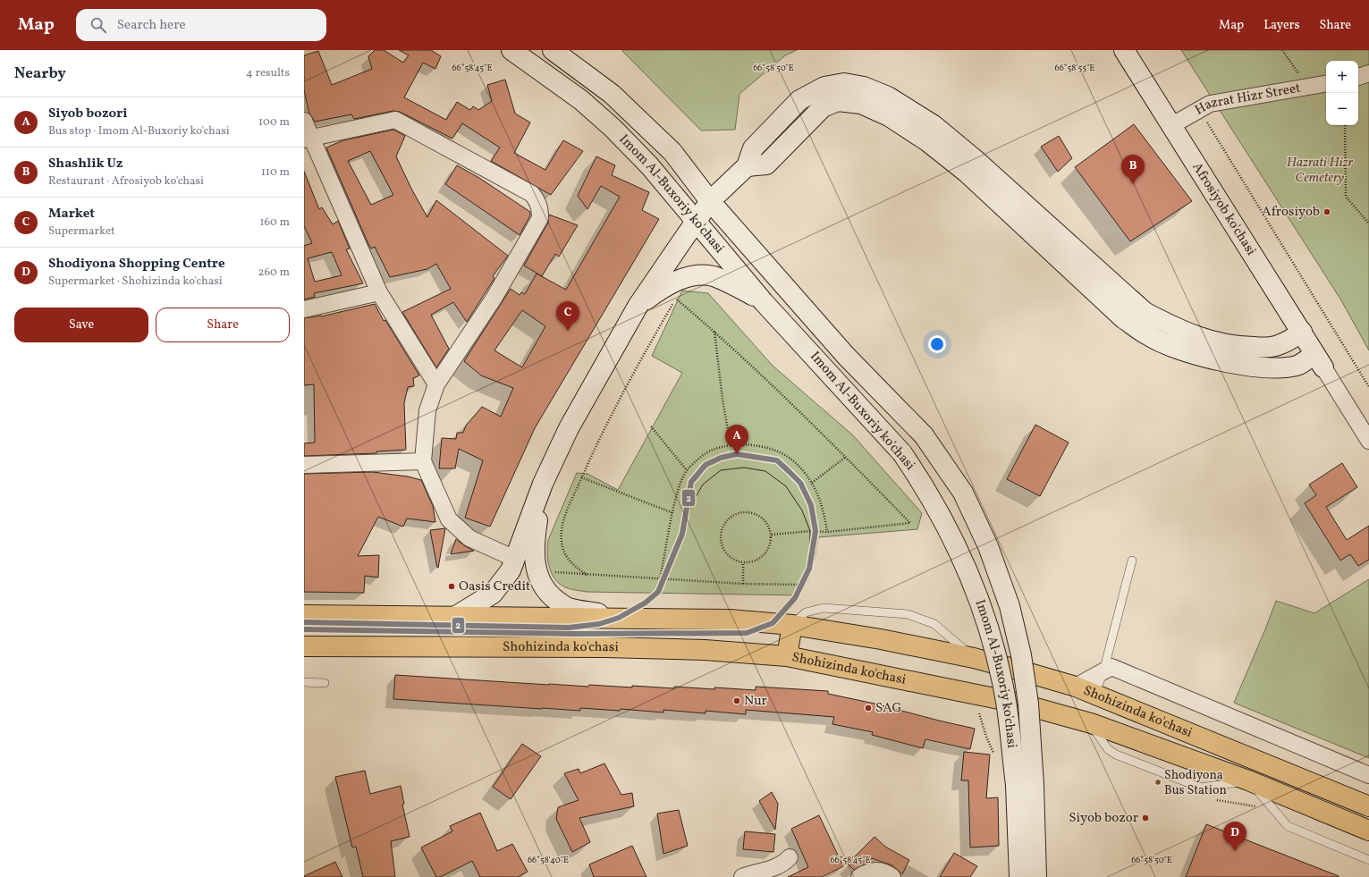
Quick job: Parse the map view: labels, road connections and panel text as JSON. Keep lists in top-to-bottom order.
{
  "streets": {
    "main road": ["Shohizinda ko'chasi"],
    "street": ["Hazrat Hizr Street", "Imom Al-Buxoriy ko'chasi", "Afrosiyob ko'chasi"]
  },
  "crossings": [
    ["Hazrat Hizr Street", "Afrosiyob ko'chasi"]
  ],
  "parks": ["Hazrati Hizr Cemetery"],
  "places": [
    "Afrosiyob",
    "Oasis Credit",
    "Nur",
    "SAG",
    "Shodiyona Bus Station",
    "Siyob bozor"
  ],
  "lines": ["transit line 2"],
  "page": {
    "header": "Map",
    "search": "Search here",
    "nav": ["Map", "Layers", "Share"],
    "heading": ["Nearby", "4 results"],
    "map_buttons": ["+", "−"],
    "list": [
      {
        "mark": "A",
        "name": "Siyob bozori",
        "note": "Bus stop · Imom Al-Buxoriy ko'chasi",
        "value": "100 m"
      },
      {
        "mark": "B",
        "name": "Shashlik Uz",
        "note": "Restaurant · Afrosiyob ko'chasi",
        "value": "110 m"
      },
      {
        "mark": "C",
        "name": "Market",
        "note": "Supermarket",
        "value": "160 m"
      },
      {
        "mark": "D",
        "name": "Shodiyona Shopping Centre",
        "note": "Supermarket · Shohizinda ko'chasi",
        "value": "260 m"
      }
    ],
    "pins": [
      "B",
      "C",
      "A",
      "D"
    ],
    "buttons": ["Save", "Share"]
  },
  "coordinates": [
    "66°58'45\"E",
    "66°58'50\"E",
    "66°58'55\"E",
    "66°58'40\"E"
  ]
}
